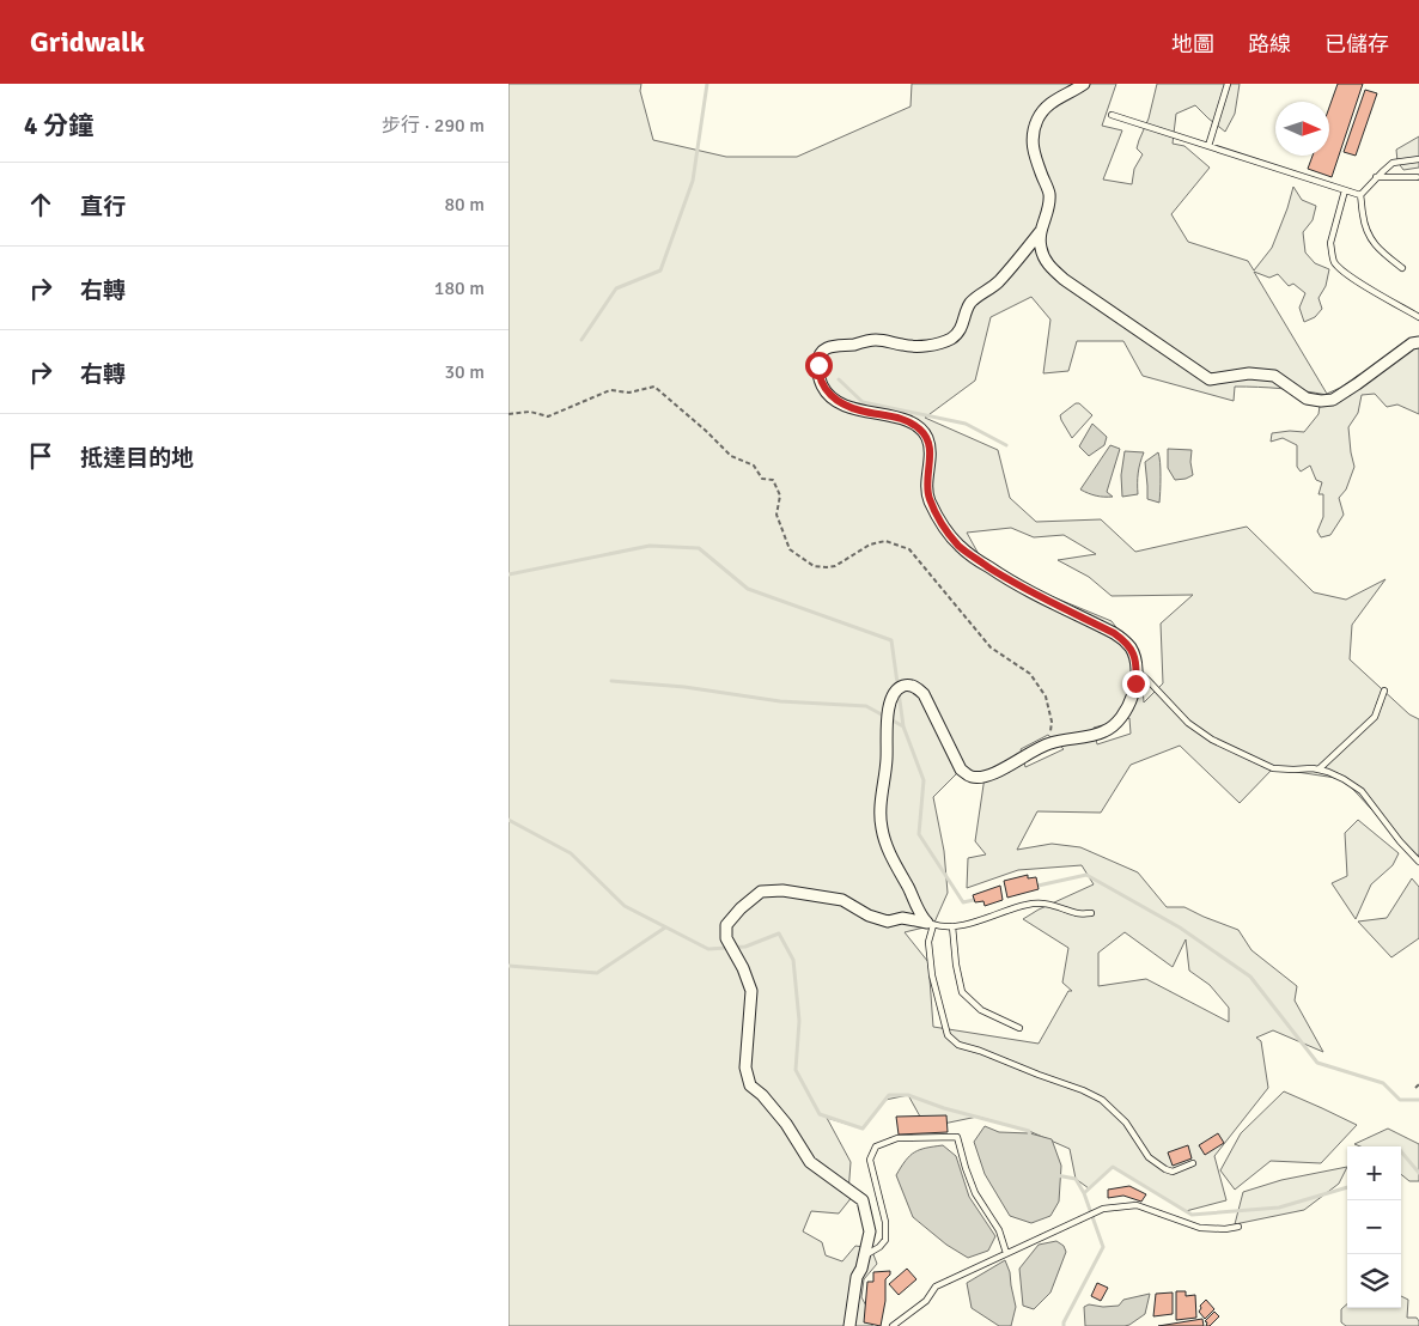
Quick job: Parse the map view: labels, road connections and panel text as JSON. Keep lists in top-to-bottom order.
{
  "north": "right",
  "page": {
    "header": "Gridwalk",
    "nav": ["地圖", "路線", "已儲存"],
    "heading": ["4 分鐘", "步行 · 290 m"],
    "list": [
      ["直行", "80 m"],
      ["右轉", "180 m"],
      ["右轉", "30 m"],
      "抵達目的地"
    ],
    "map_buttons": ["+", "−"]
  }
}
